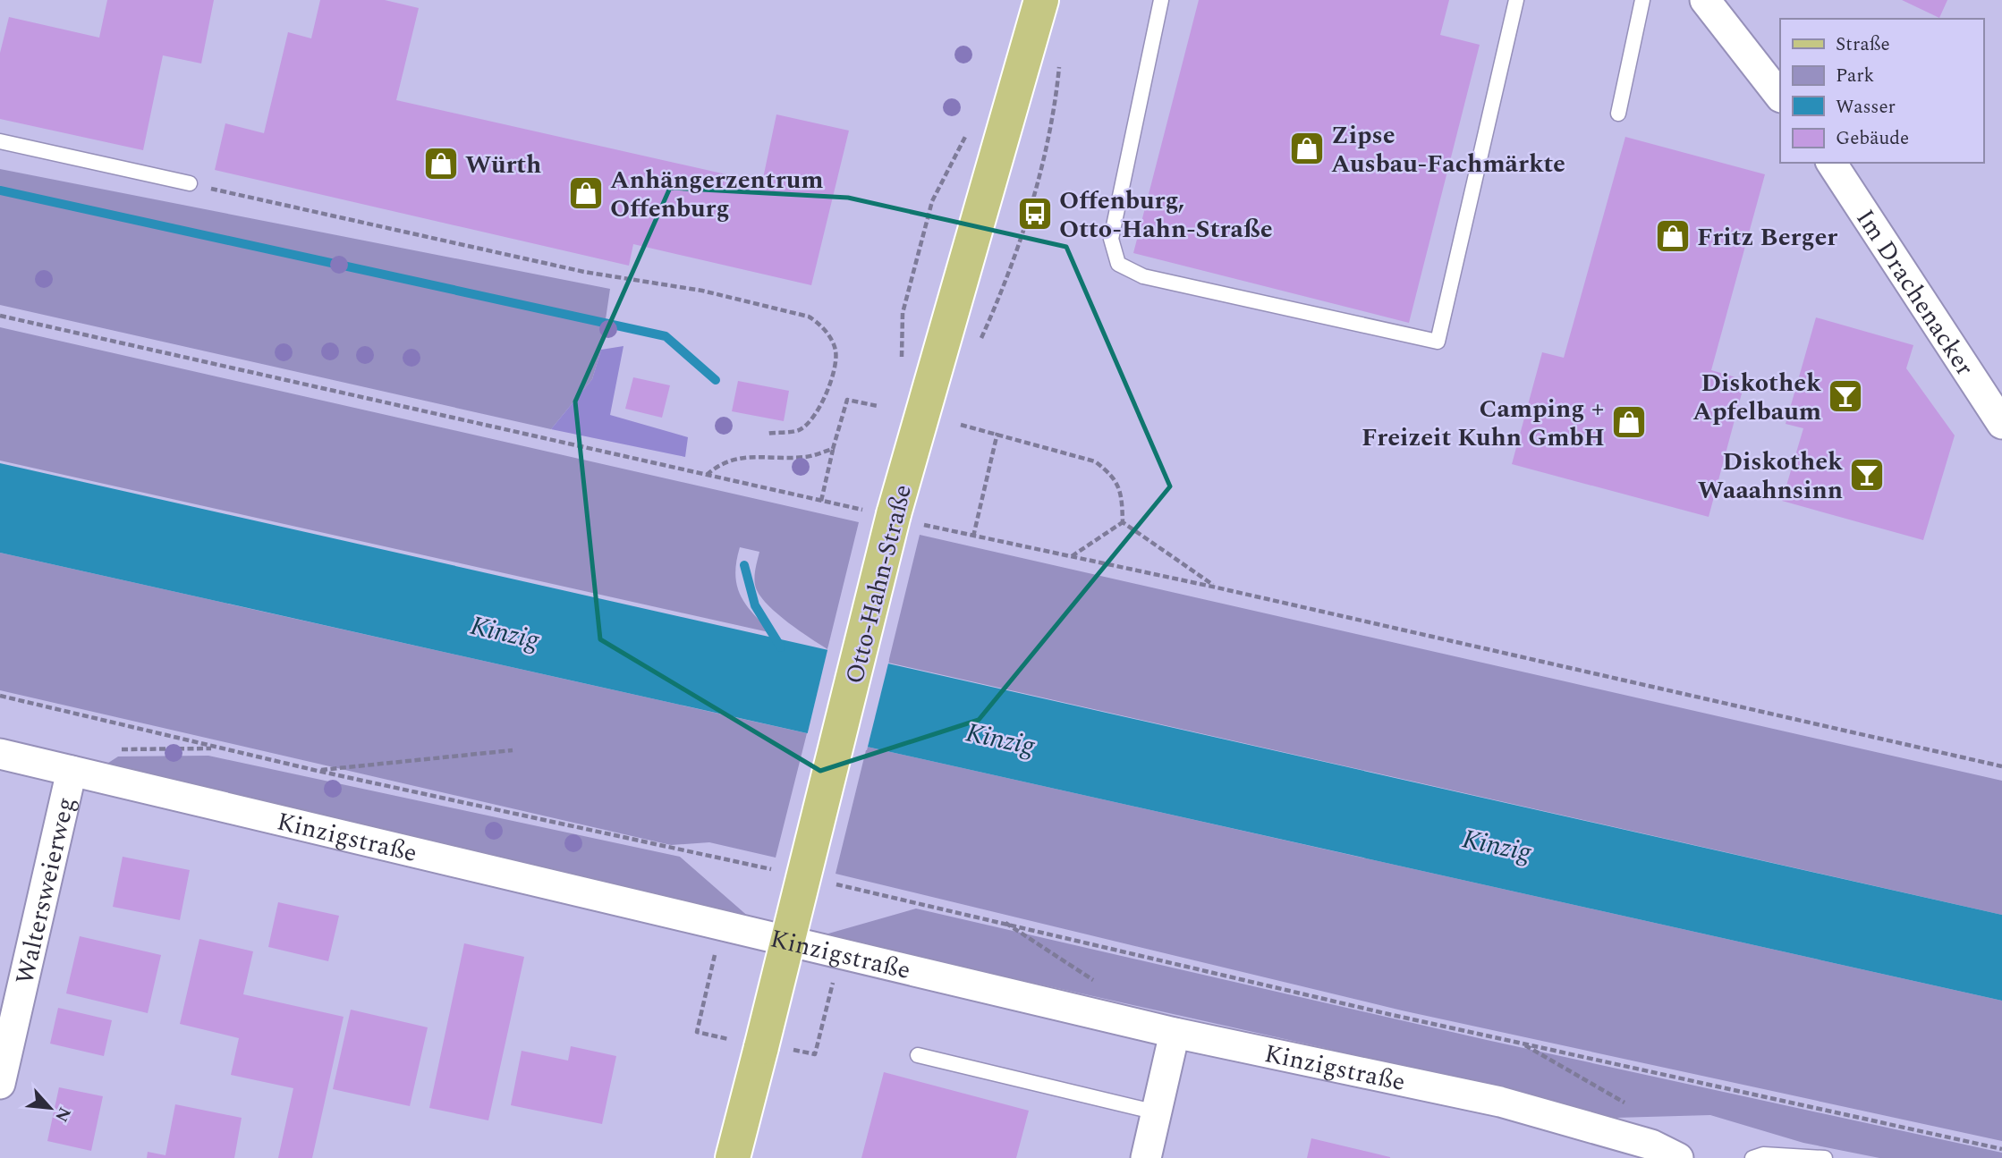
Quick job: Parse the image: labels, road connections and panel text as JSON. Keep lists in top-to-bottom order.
{
  "streets": {
    "main road": ["Otto-Hahn-Straße"],
    "street": ["Im Drachenacker", "Kinzigstraße", "Waltersweierweg"]
  },
  "crossings": [
    ["Kinzigstraße", "Waltersweierweg"]
  ],
  "water": ["Kinzig"],
  "places": {
    "shop": [
      "Zipse Ausbau-Fachmärkte",
      "Würth",
      "Anhängerzentrum Offenburg",
      "Fritz Berger",
      "Camping + Freizeit Kuhn GmbH"
    ],
    "bus stop": ["Offenburg, Otto-Hahn-Straße"],
    "bar": ["Diskothek Apfelbaum", "Diskothek Waaahnsinn"]
  },
  "legend": [
    "Straße",
    "Park",
    "Wasser",
    "Gebäude"
  ],
  "north": "bottom right"
}
